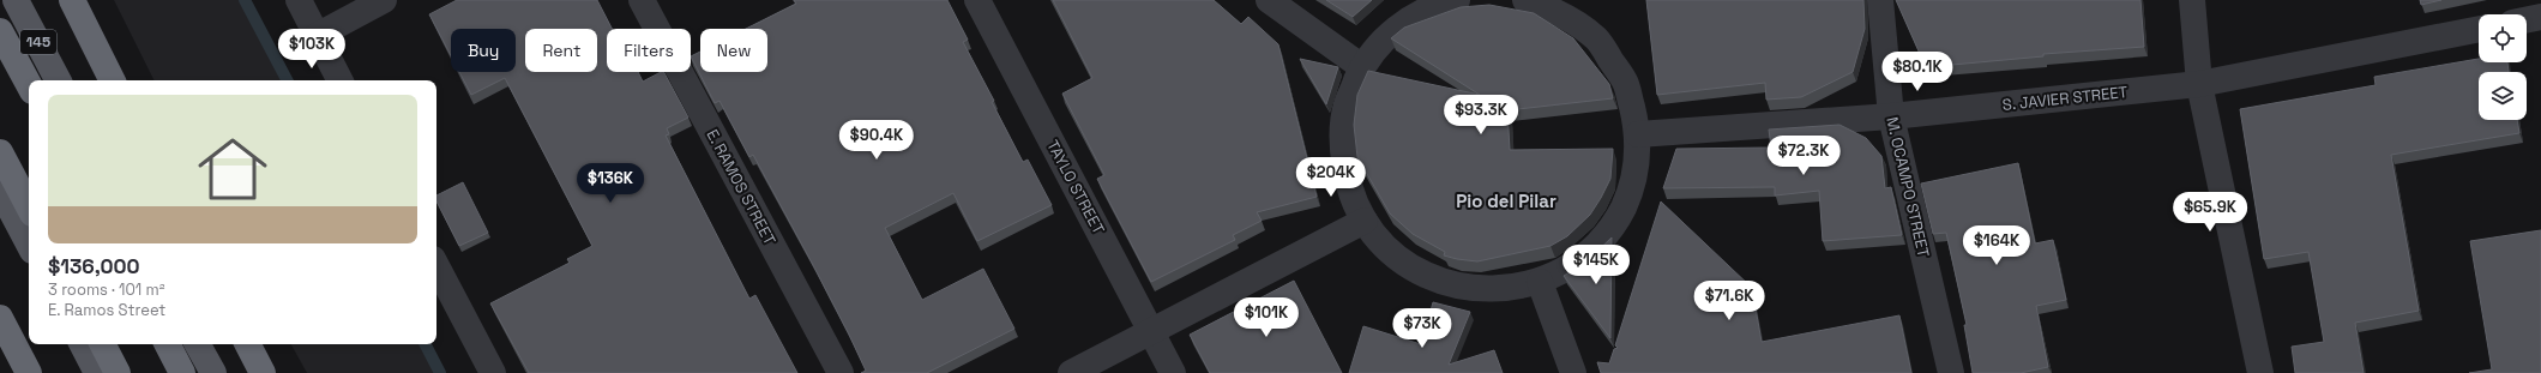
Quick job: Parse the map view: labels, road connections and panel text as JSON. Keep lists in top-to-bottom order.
{
  "streets": {
    "main road": ["145"],
    "street": [
      "S. JAVIER STREET",
      "E. RAMOS STREET",
      "TAYLO STREET",
      "M. OCAMPO STREET"
    ]
  },
  "crossings": [
    ["S. JAVIER STREET", "M. OCAMPO STREET"]
  ],
  "districts": ["Pio del Pilar"],
  "page": {
    "price": [
      "$103K",
      "$80.1K",
      "$93.3K",
      "$90.4K",
      "$72.3K",
      "$204K",
      "$136K",
      "$65.9K",
      "$164K",
      "$145K",
      "$71.6K",
      "$101K",
      "$73K"
    ],
    "chip": [
      "Buy",
      "Rent",
      "Filters",
      "New"
    ],
    "list": [
      {
        "name": "$136,000",
        "note": "3 rooms · 101 m² · E. Ramos Street"
      }
    ]
  }
}
